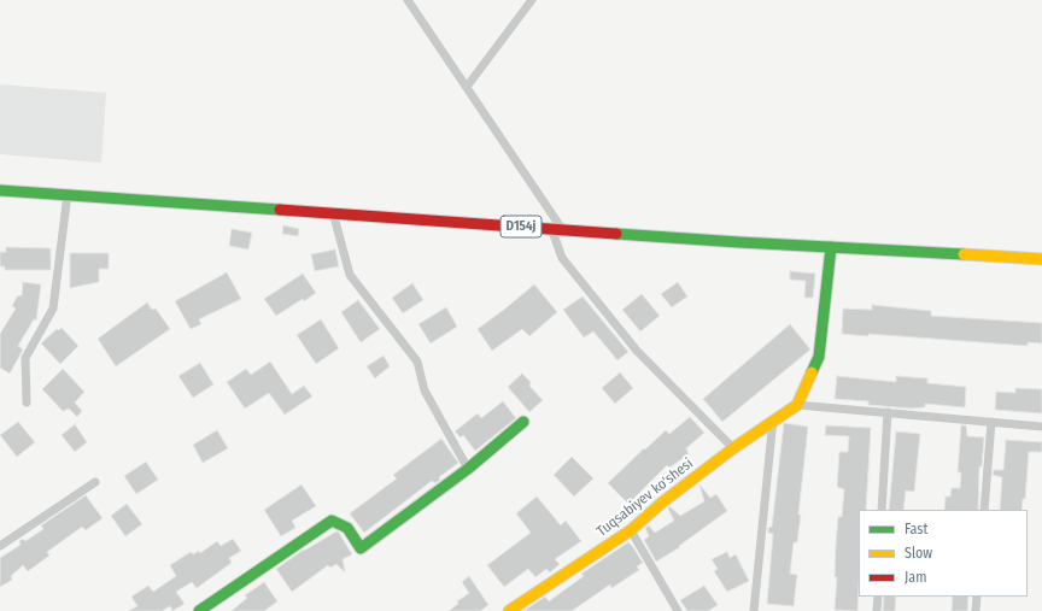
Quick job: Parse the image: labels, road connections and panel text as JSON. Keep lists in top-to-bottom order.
{
  "streets": {
    "main road": ["D154j", "Tuqsabiyev ko'shesi"]
  },
  "legend": ["Fast", "Slow", "Jam"]
}
